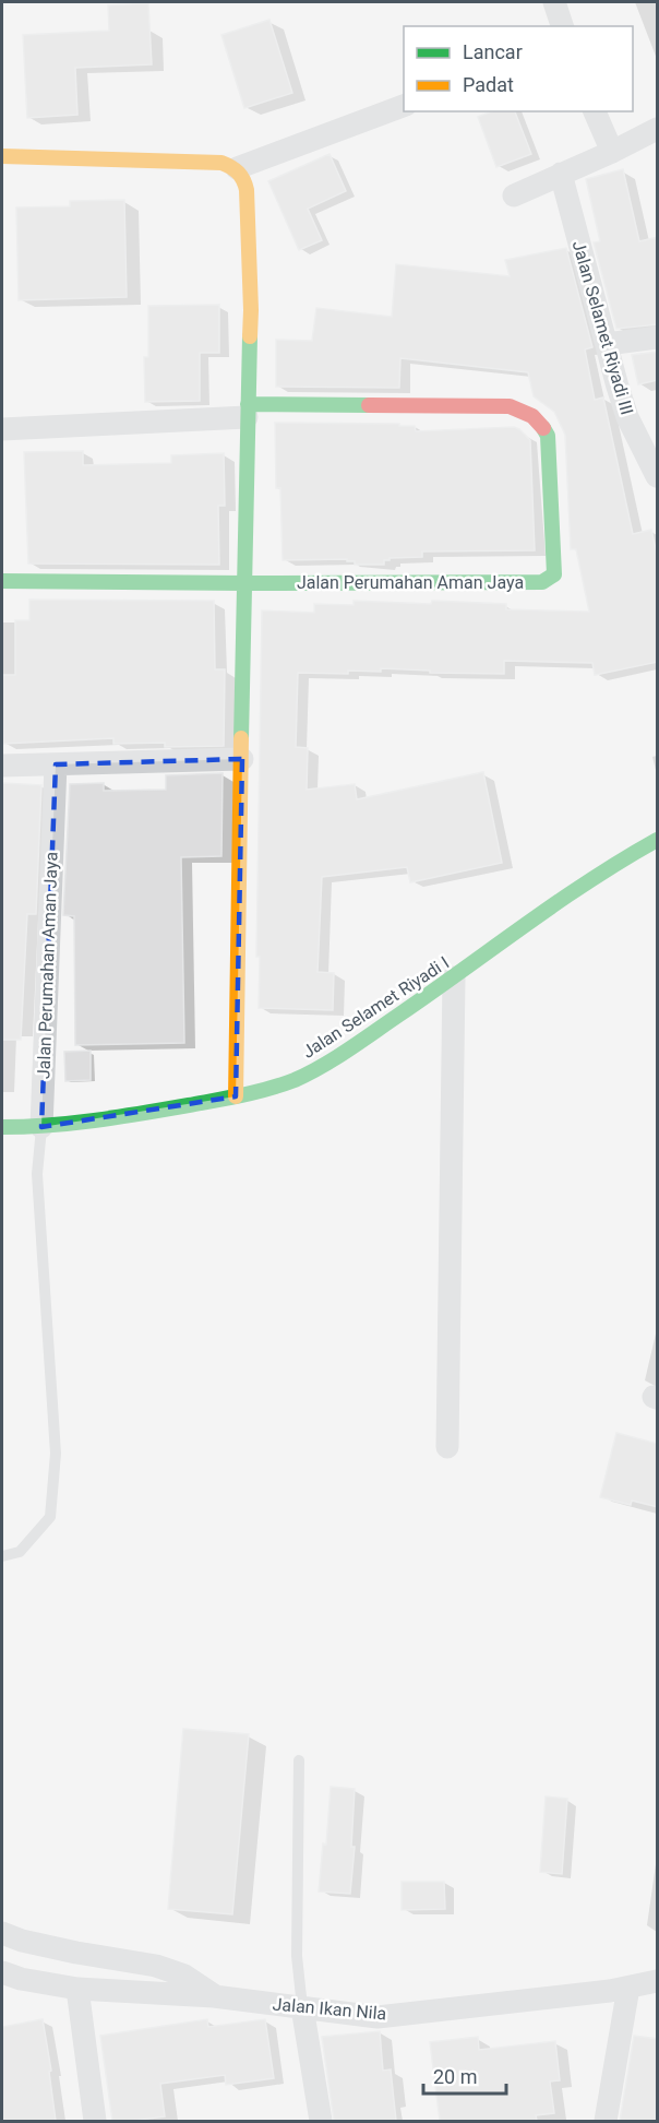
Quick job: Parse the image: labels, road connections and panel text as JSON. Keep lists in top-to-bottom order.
{
  "streets": {
    "street": [
      "Jalan Selamet Riyadi III",
      "Jalan Perumahan Aman Jaya",
      "Jalan Selamet Riyadi I",
      "Jalan Ikan Nila"
    ]
  },
  "crossings": [
    ["Jalan Perumahan Aman Jaya", "Jalan Selamet Riyadi I"]
  ],
  "legend": ["Lancar", "Padat"],
  "scale_bar": "20 m"
}
